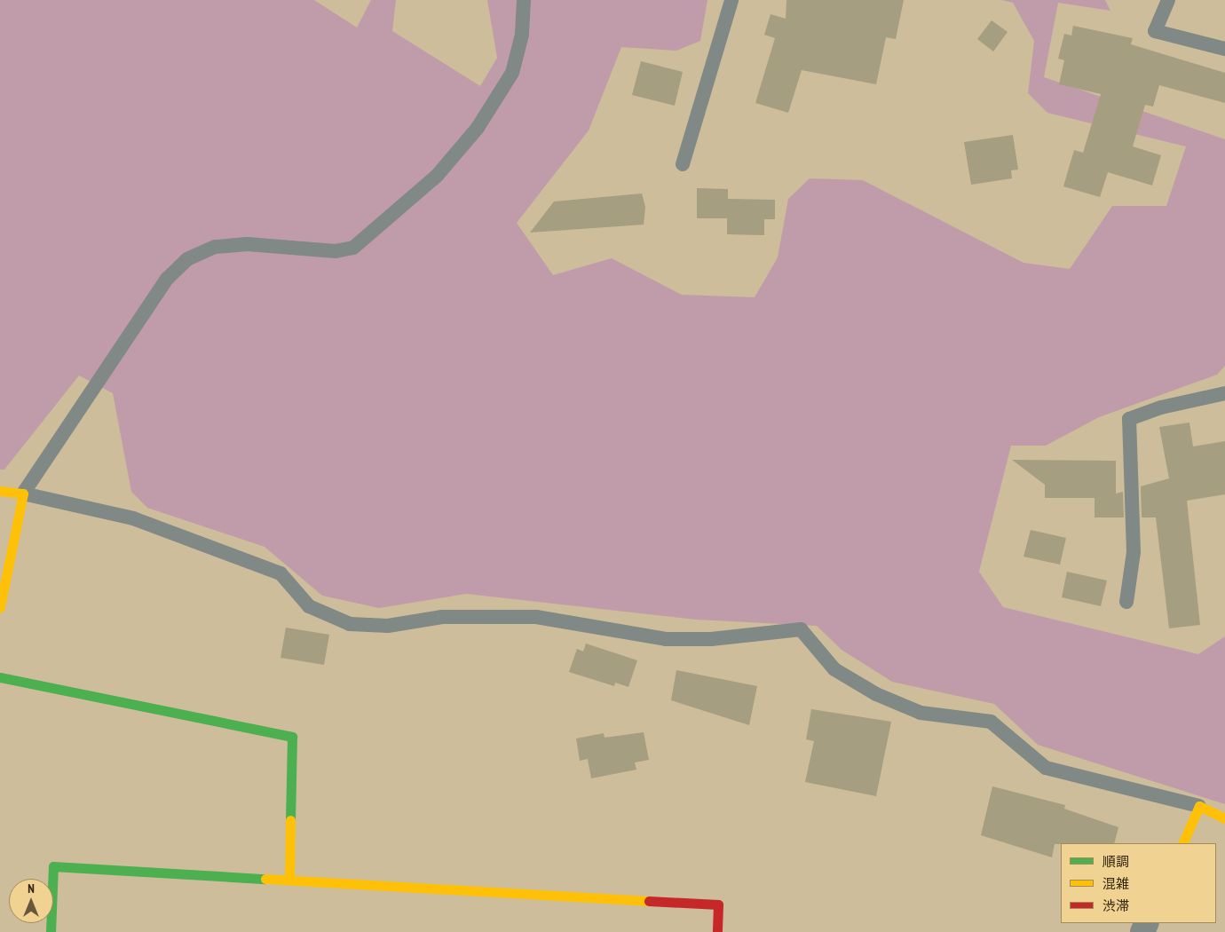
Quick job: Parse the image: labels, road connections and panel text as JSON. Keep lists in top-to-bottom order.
{
  "legend": ["順調", "混雑", "渋滞"],
  "north": "top"
}
